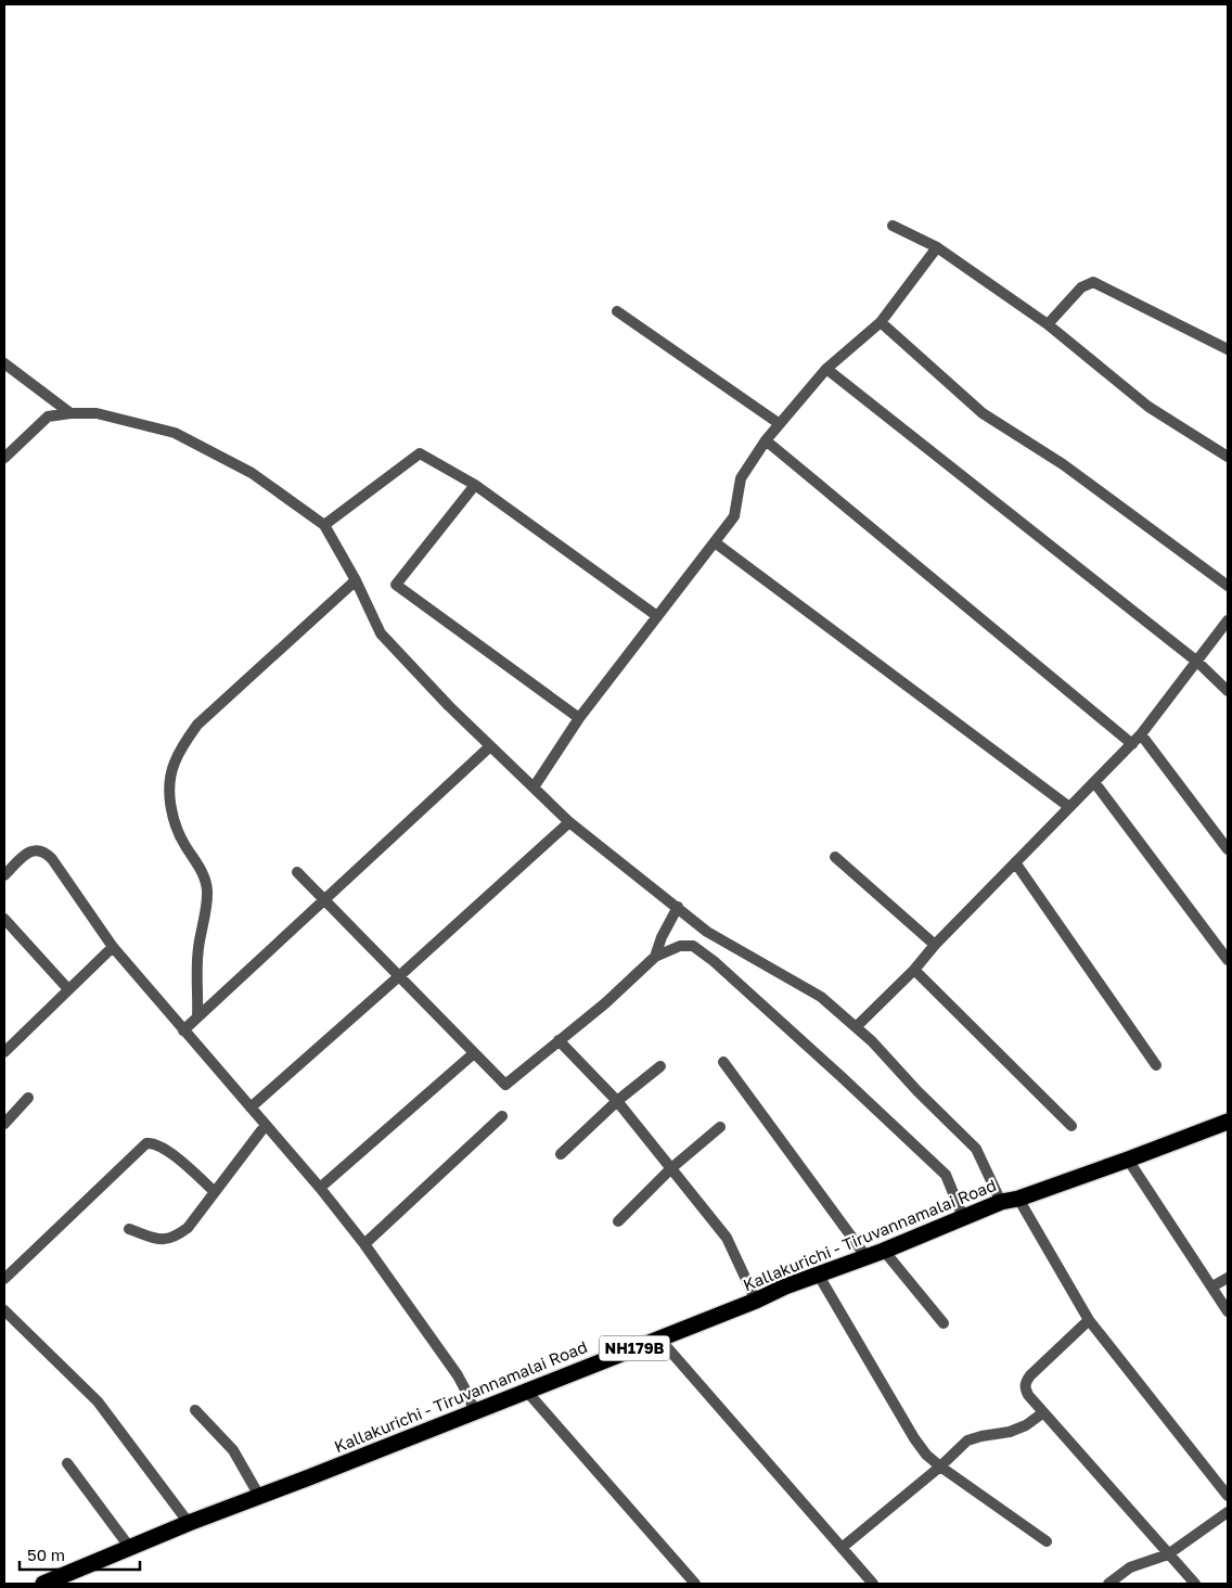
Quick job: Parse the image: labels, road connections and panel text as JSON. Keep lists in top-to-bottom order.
{
  "streets": {
    "highway": ["Kallakurichi - Tiruvannamalai Road", "NH179B"]
  },
  "scale_bar": "50 m"
}
